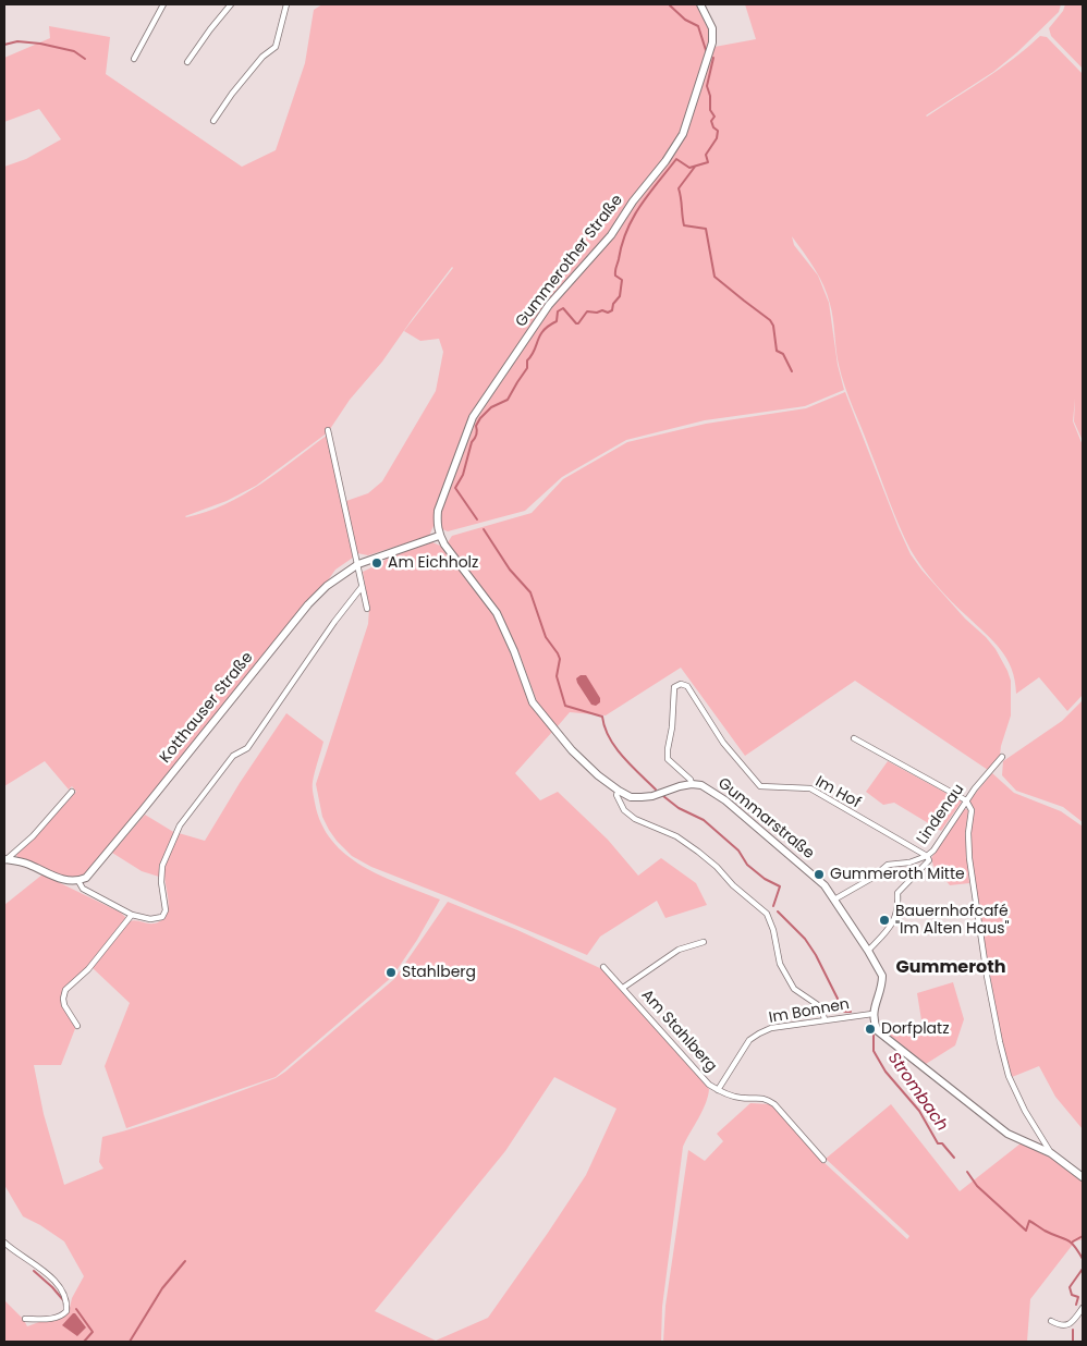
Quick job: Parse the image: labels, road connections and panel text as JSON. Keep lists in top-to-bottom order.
{
  "streets": {
    "street": [
      "Gummerother Straße",
      "Kotthauser Straße",
      "Im Hof",
      "Lindenau",
      "Gummarstraße",
      "Im Bonnen",
      "Am Stahlberg"
    ]
  },
  "crossings": [
    ["Gummerother Straße", "Kotthauser Straße"],
    ["Im Hof", "Lindenau"],
    ["Im Hof", "Gummarstraße"],
    ["Lindenau", "Gummarstraße"],
    ["Gummarstraße", "Im Bonnen"],
    ["Im Bonnen", "Am Stahlberg"]
  ],
  "districts": ["Gummeroth"],
  "water": ["Strombach"],
  "places": [
    "Am Eichholz",
    "Gummeroth Mitte",
    "Bauernhofcafé \"Im Alten Haus\"",
    "Stahlberg",
    "Dorfplatz"
  ]
}
